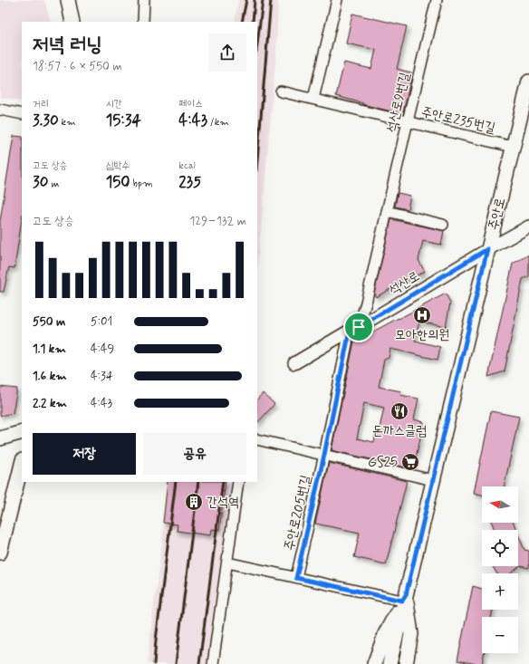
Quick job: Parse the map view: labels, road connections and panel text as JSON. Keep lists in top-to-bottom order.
{
  "streets": {
    "main road": ["주안로"],
    "street": [
      "석산로9번길",
      "주안로235번길",
      "석산로",
      "주안로205번길"
    ]
  },
  "crossings": [
    ["석산로9번길", "주안로235번길"],
    ["석산로9번길", "석산로"],
    ["석산로9번길", "주안로205번길"],
    ["주안로235번길", "주안로"],
    ["주안로", "석산로"],
    ["석산로", "주안로205번길"]
  ],
  "places": {
    "hospital": ["모아한의원"],
    "restaurant": ["돈까스클럽"],
    "supermarket": ["GS25"],
    "building": ["간석역"]
  },
  "north": "left",
  "page": {
    "heading": ["저녁 러닝", "18:57 · 6 × 550 m"],
    "stats": [
      ["거리", "3.30 km"],
      ["시간", "15:34"],
      ["페이스", "4:43 /km"],
      ["고도 상승", "30 m"],
      ["심박수", "150 bpm"],
      ["kcal", "235"]
    ],
    "chart": ["고도 상승", "129–132 m"],
    "list": [
      {
        "name": "550 m",
        "note": "5:01"
      },
      {
        "name": "1.1 km",
        "note": "4:49"
      },
      {
        "name": "1.6 km",
        "note": "4:34"
      },
      {
        "name": "2.2 km",
        "note": "4:43"
      }
    ],
    "buttons": ["저장", "공유"],
    "map_buttons": ["+", "−"]
  }
}
